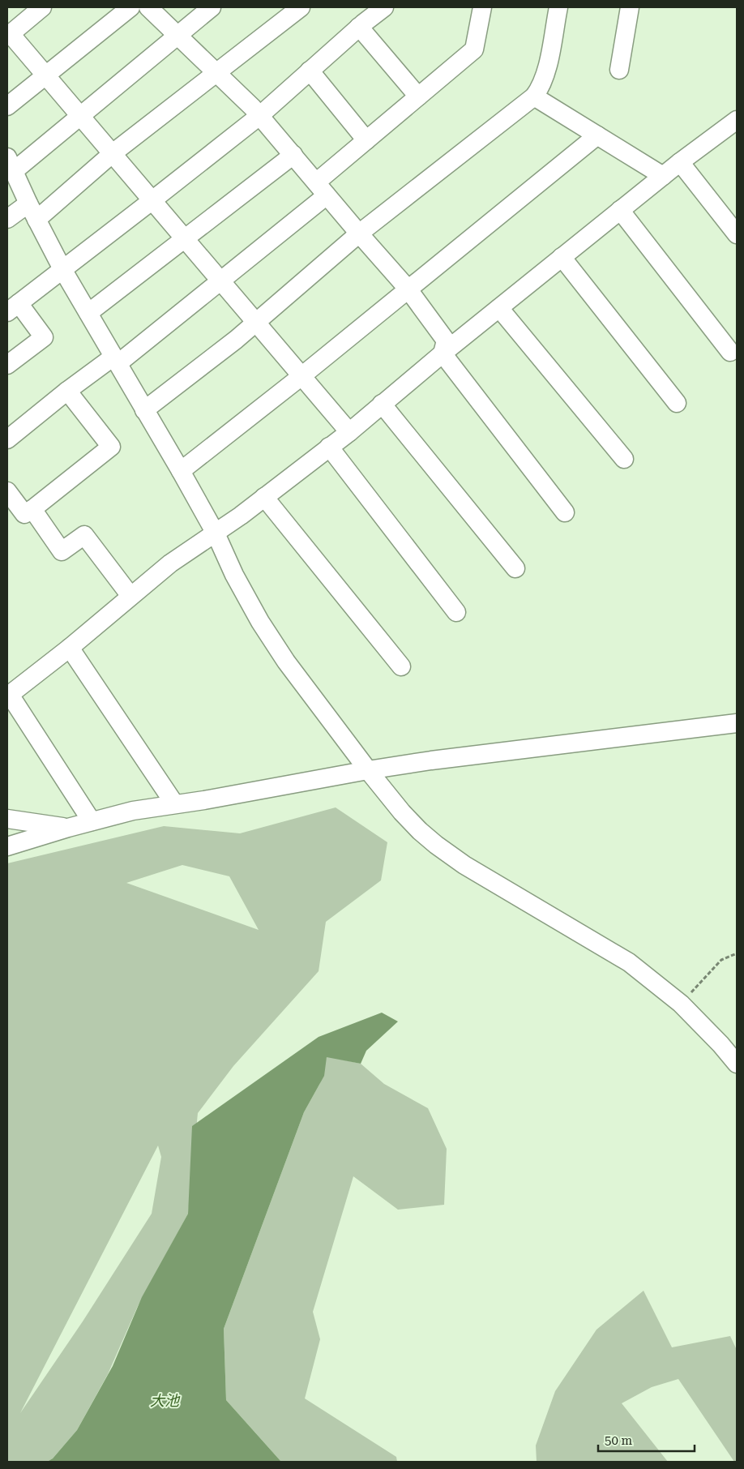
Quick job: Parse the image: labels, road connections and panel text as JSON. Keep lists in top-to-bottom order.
{
  "water": ["大池"],
  "scale_bar": "50 m"
}
